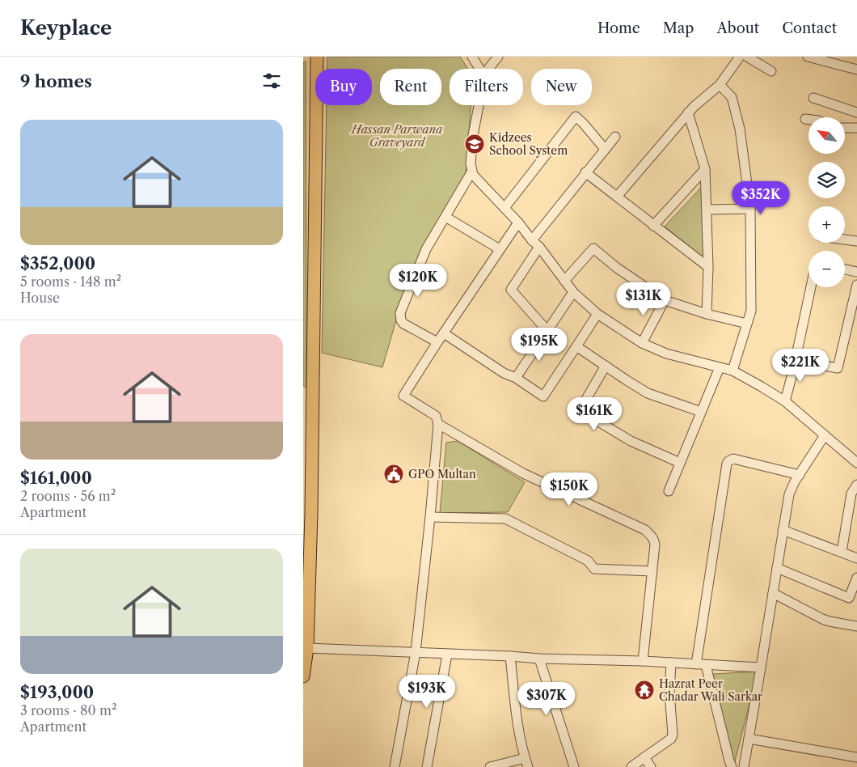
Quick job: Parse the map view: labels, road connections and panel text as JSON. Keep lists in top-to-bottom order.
{
  "parks": ["Hassan Parwana Graveyard"],
  "places": {
    "school or university": ["Kidzees School System"],
    "public building": ["GPO Multan"],
    "temple": ["Hazrat Peer Chadar Wali Sarkar"]
  },
  "north": "top left",
  "page": {
    "header": "Keyplace",
    "nav": [
      "Home",
      "Map",
      "About",
      "Contact"
    ],
    "heading": "9 homes",
    "chip": [
      "Buy",
      "Rent",
      "Filters",
      "New"
    ],
    "list": [
      {
        "name": "$352,000",
        "note": "5 rooms · 148 m² · House"
      },
      {
        "name": "$161,000",
        "note": "2 rooms · 56 m² · Apartment"
      },
      {
        "name": "$193,000",
        "note": "3 rooms · 80 m² · Apartment"
      }
    ],
    "map_buttons": ["+", "−"],
    "price": [
      "$352K",
      "$120K",
      "$131K",
      "$195K",
      "$221K",
      "$161K",
      "$150K",
      "$193K",
      "$307K"
    ]
  }
}
